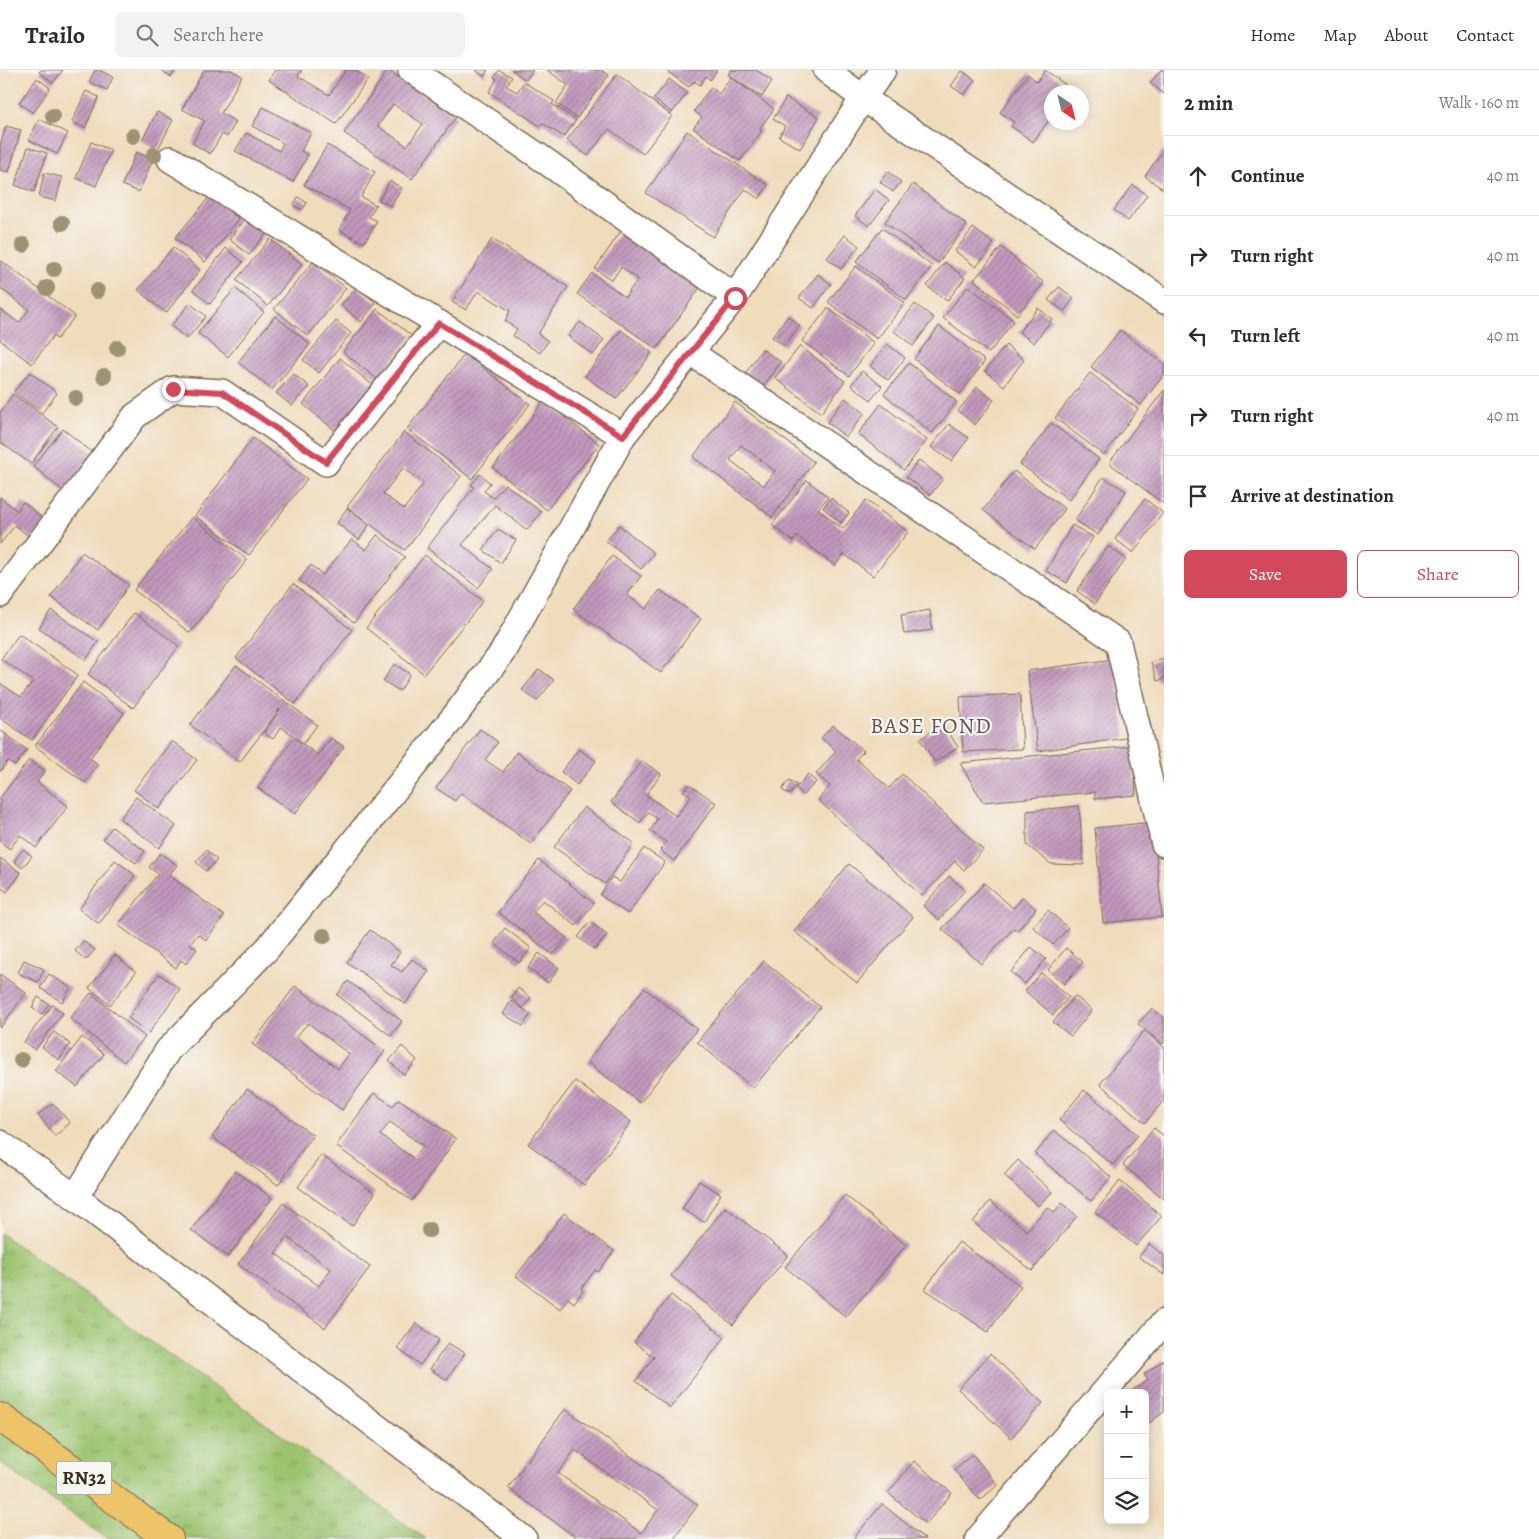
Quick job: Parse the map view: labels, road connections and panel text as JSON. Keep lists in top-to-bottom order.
{
  "streets": {
    "main road": ["RN32"]
  },
  "districts": ["BASE FOND"],
  "north": "bottom right",
  "page": {
    "header": "Trailo",
    "search": "Search here",
    "nav": [
      "Home",
      "Map",
      "About",
      "Contact"
    ],
    "heading": ["2 min", "Walk · 160 m"],
    "list": [
      ["Continue", "40 m"],
      ["Turn right", "40 m"],
      ["Turn left", "40 m"],
      ["Turn right", "40 m"],
      "Arrive at destination"
    ],
    "buttons": ["Save", "Share"],
    "map_buttons": ["+", "−"]
  }
}
